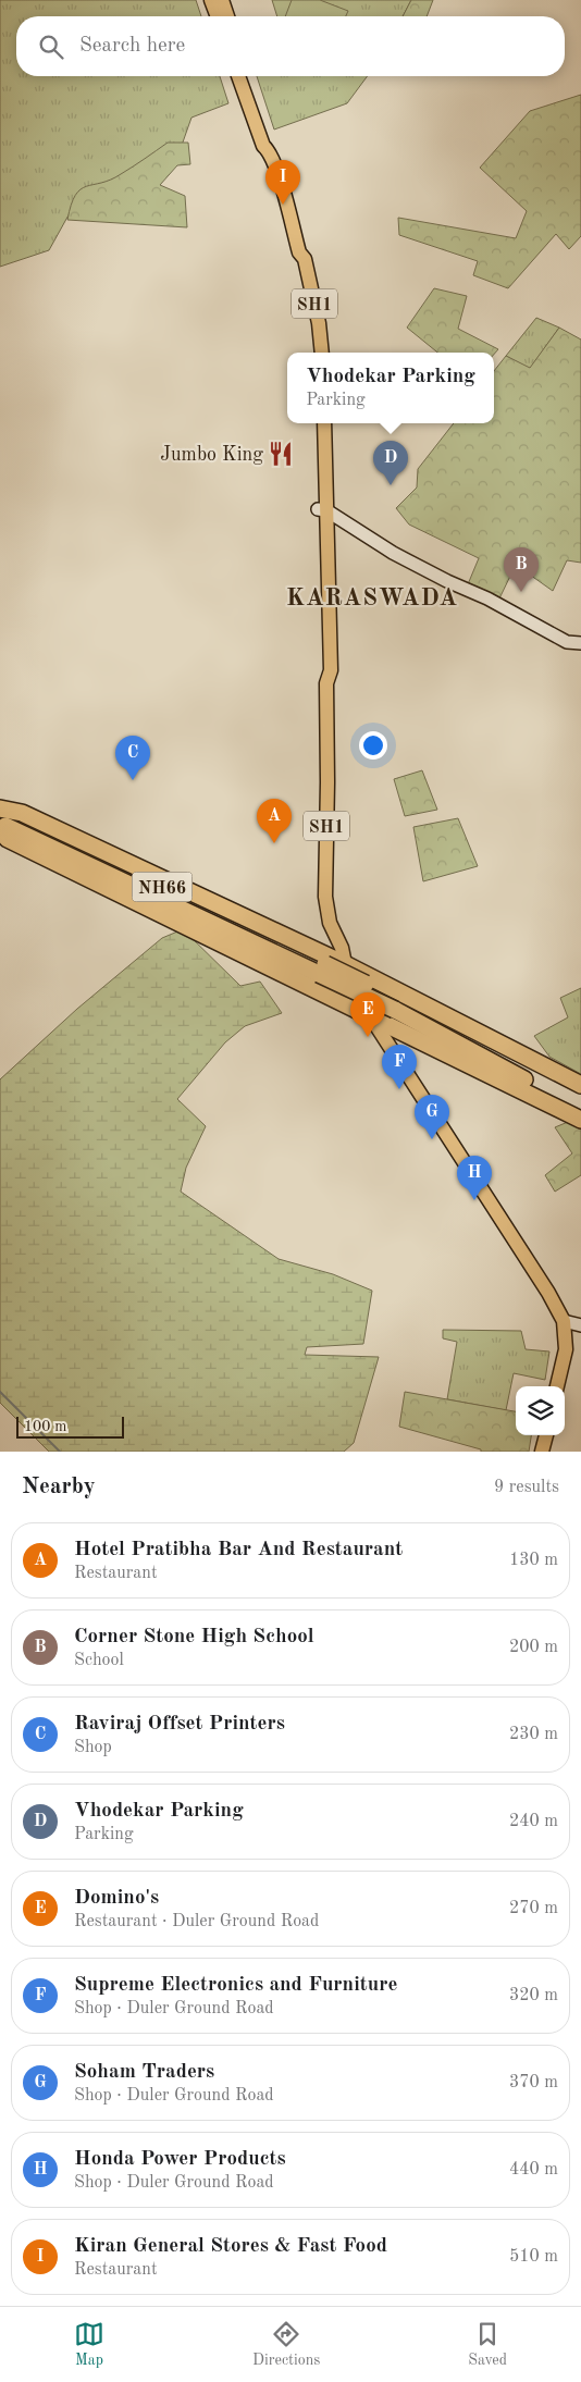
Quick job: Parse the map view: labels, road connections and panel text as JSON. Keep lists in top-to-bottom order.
{
  "streets": {
    "highway": ["NH66"],
    "main road": ["SH1"]
  },
  "districts": ["KARASWADA"],
  "places": {
    "restaurant": ["Jumbo King"]
  },
  "scale_bar": "100 m",
  "page": {
    "search": "Search here",
    "pins": [
      "I",
      "D",
      "B",
      "C",
      "A",
      "E",
      "F",
      "G",
      "H"
    ],
    "popup": ["Vhodekar Parking", "Parking"],
    "scale": "100 m",
    "heading": ["Nearby", "9 results"],
    "list": [
      {
        "mark": "A",
        "name": "Hotel Pratibha Bar And Restaurant",
        "note": "Restaurant",
        "value": "130 m"
      },
      {
        "mark": "B",
        "name": "Corner Stone High School",
        "note": "School",
        "value": "200 m"
      },
      {
        "mark": "C",
        "name": "Raviraj Offset Printers",
        "note": "Shop",
        "value": "230 m"
      },
      {
        "mark": "D",
        "name": "Vhodekar Parking",
        "note": "Parking",
        "value": "240 m"
      },
      {
        "mark": "E",
        "name": "Domino's",
        "note": "Restaurant · Duler Ground Road",
        "value": "270 m"
      },
      {
        "mark": "F",
        "name": "Supreme Electronics and Furniture",
        "note": "Shop · Duler Ground Road",
        "value": "320 m"
      },
      {
        "mark": "G",
        "name": "Soham Traders",
        "note": "Shop · Duler Ground Road",
        "value": "370 m"
      },
      {
        "mark": "H",
        "name": "Honda Power Products",
        "note": "Shop · Duler Ground Road",
        "value": "440 m"
      },
      {
        "mark": "I",
        "name": "Kiran General Stores & Fast Food",
        "note": "Restaurant",
        "value": "510 m"
      }
    ],
    "nav": ["Map", "Directions", "Saved"]
  }
}
